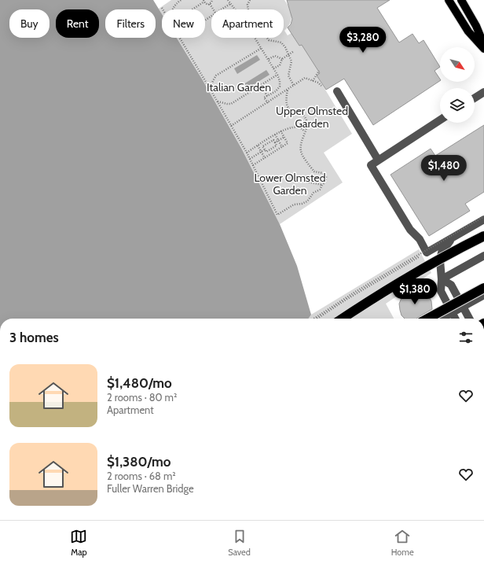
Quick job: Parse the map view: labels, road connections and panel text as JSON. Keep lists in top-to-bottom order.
{
  "parks": ["Italian Garden", "Upper Olmsted Garden", "Lower Olmsted Garden"],
  "north": "bottom right",
  "page": {
    "chip": [
      "Buy",
      "Rent",
      "Filters",
      "New",
      "Apartment"
    ],
    "price": ["$3,280", "$1,480", "$1,380"],
    "heading": "3 homes",
    "list": [
      {
        "name": "$1,480/mo",
        "note": "2 rooms · 80 m² · Apartment"
      },
      {
        "name": "$1,380/mo",
        "note": "2 rooms · 68 m² · Fuller Warren Bridge"
      }
    ],
    "tabs": ["Map", "Saved", "Home"]
  }
}
